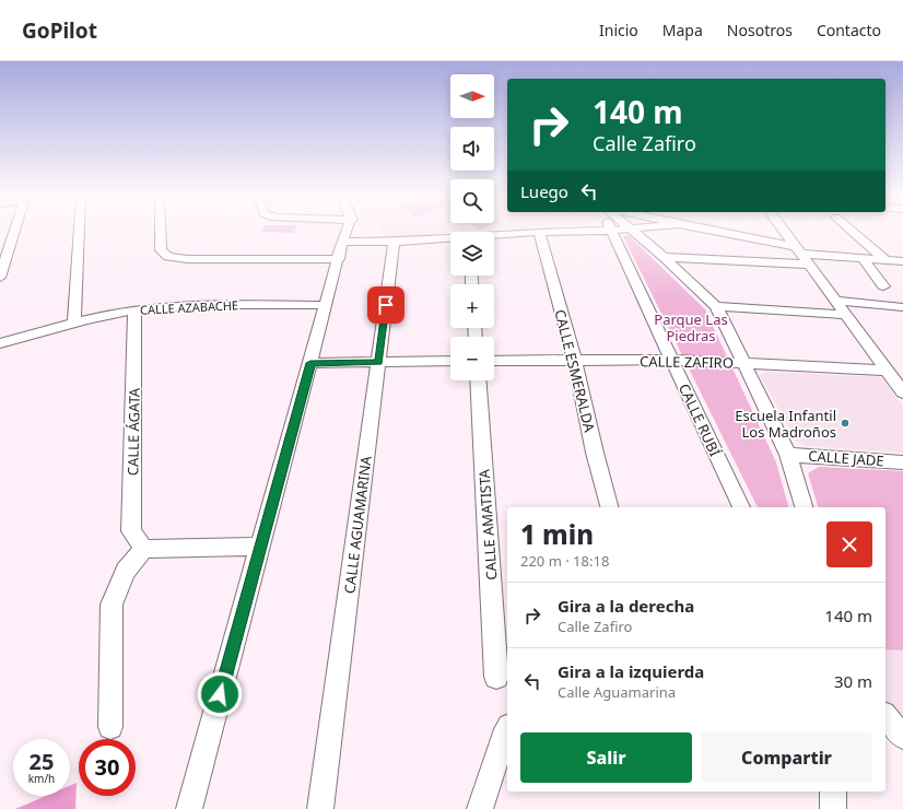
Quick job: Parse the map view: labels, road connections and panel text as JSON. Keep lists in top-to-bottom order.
{
  "streets": {
    "street": [
      "CALLE AZABACHE",
      "CALLE ZAFIRO",
      "CALLE ESMERALDA",
      "CALLE RUBÍ",
      "CALLE ÁGATA",
      "CALLE JADE",
      "CALLE AGUAMARINA",
      "CALLE AMATISTA"
    ]
  },
  "crossings": [
    ["CALLE AZABACHE", "CALLE ÁGATA"],
    ["CALLE ZAFIRO", "CALLE ESMERALDA"],
    ["CALLE ZAFIRO", "CALLE RUBÍ"]
  ],
  "parks": ["Parque Las Piedras"],
  "places": ["Escuela Infantil Los Madroños"],
  "north": "right",
  "page": {
    "header": "GoPilot",
    "nav": [
      "Inicio",
      "Mapa",
      "Nosotros",
      "Contacto"
    ],
    "map_buttons": ["+", "−"],
    "turn": ["140 m", "Calle Zafiro"],
    "then": "Luego",
    "heading": ["1 min", "220 m · 18:18"],
    "list": [
      {
        "name": "Gira a la derecha",
        "note": "Calle Zafiro",
        "value": "140 m"
      },
      {
        "name": "Gira a la izquierda",
        "note": "Calle Aguamarina",
        "value": "30 m"
      }
    ],
    "buttons": ["Salir", "Compartir"],
    "speed": "25 km/h",
    "limit": "30"
  }
}
